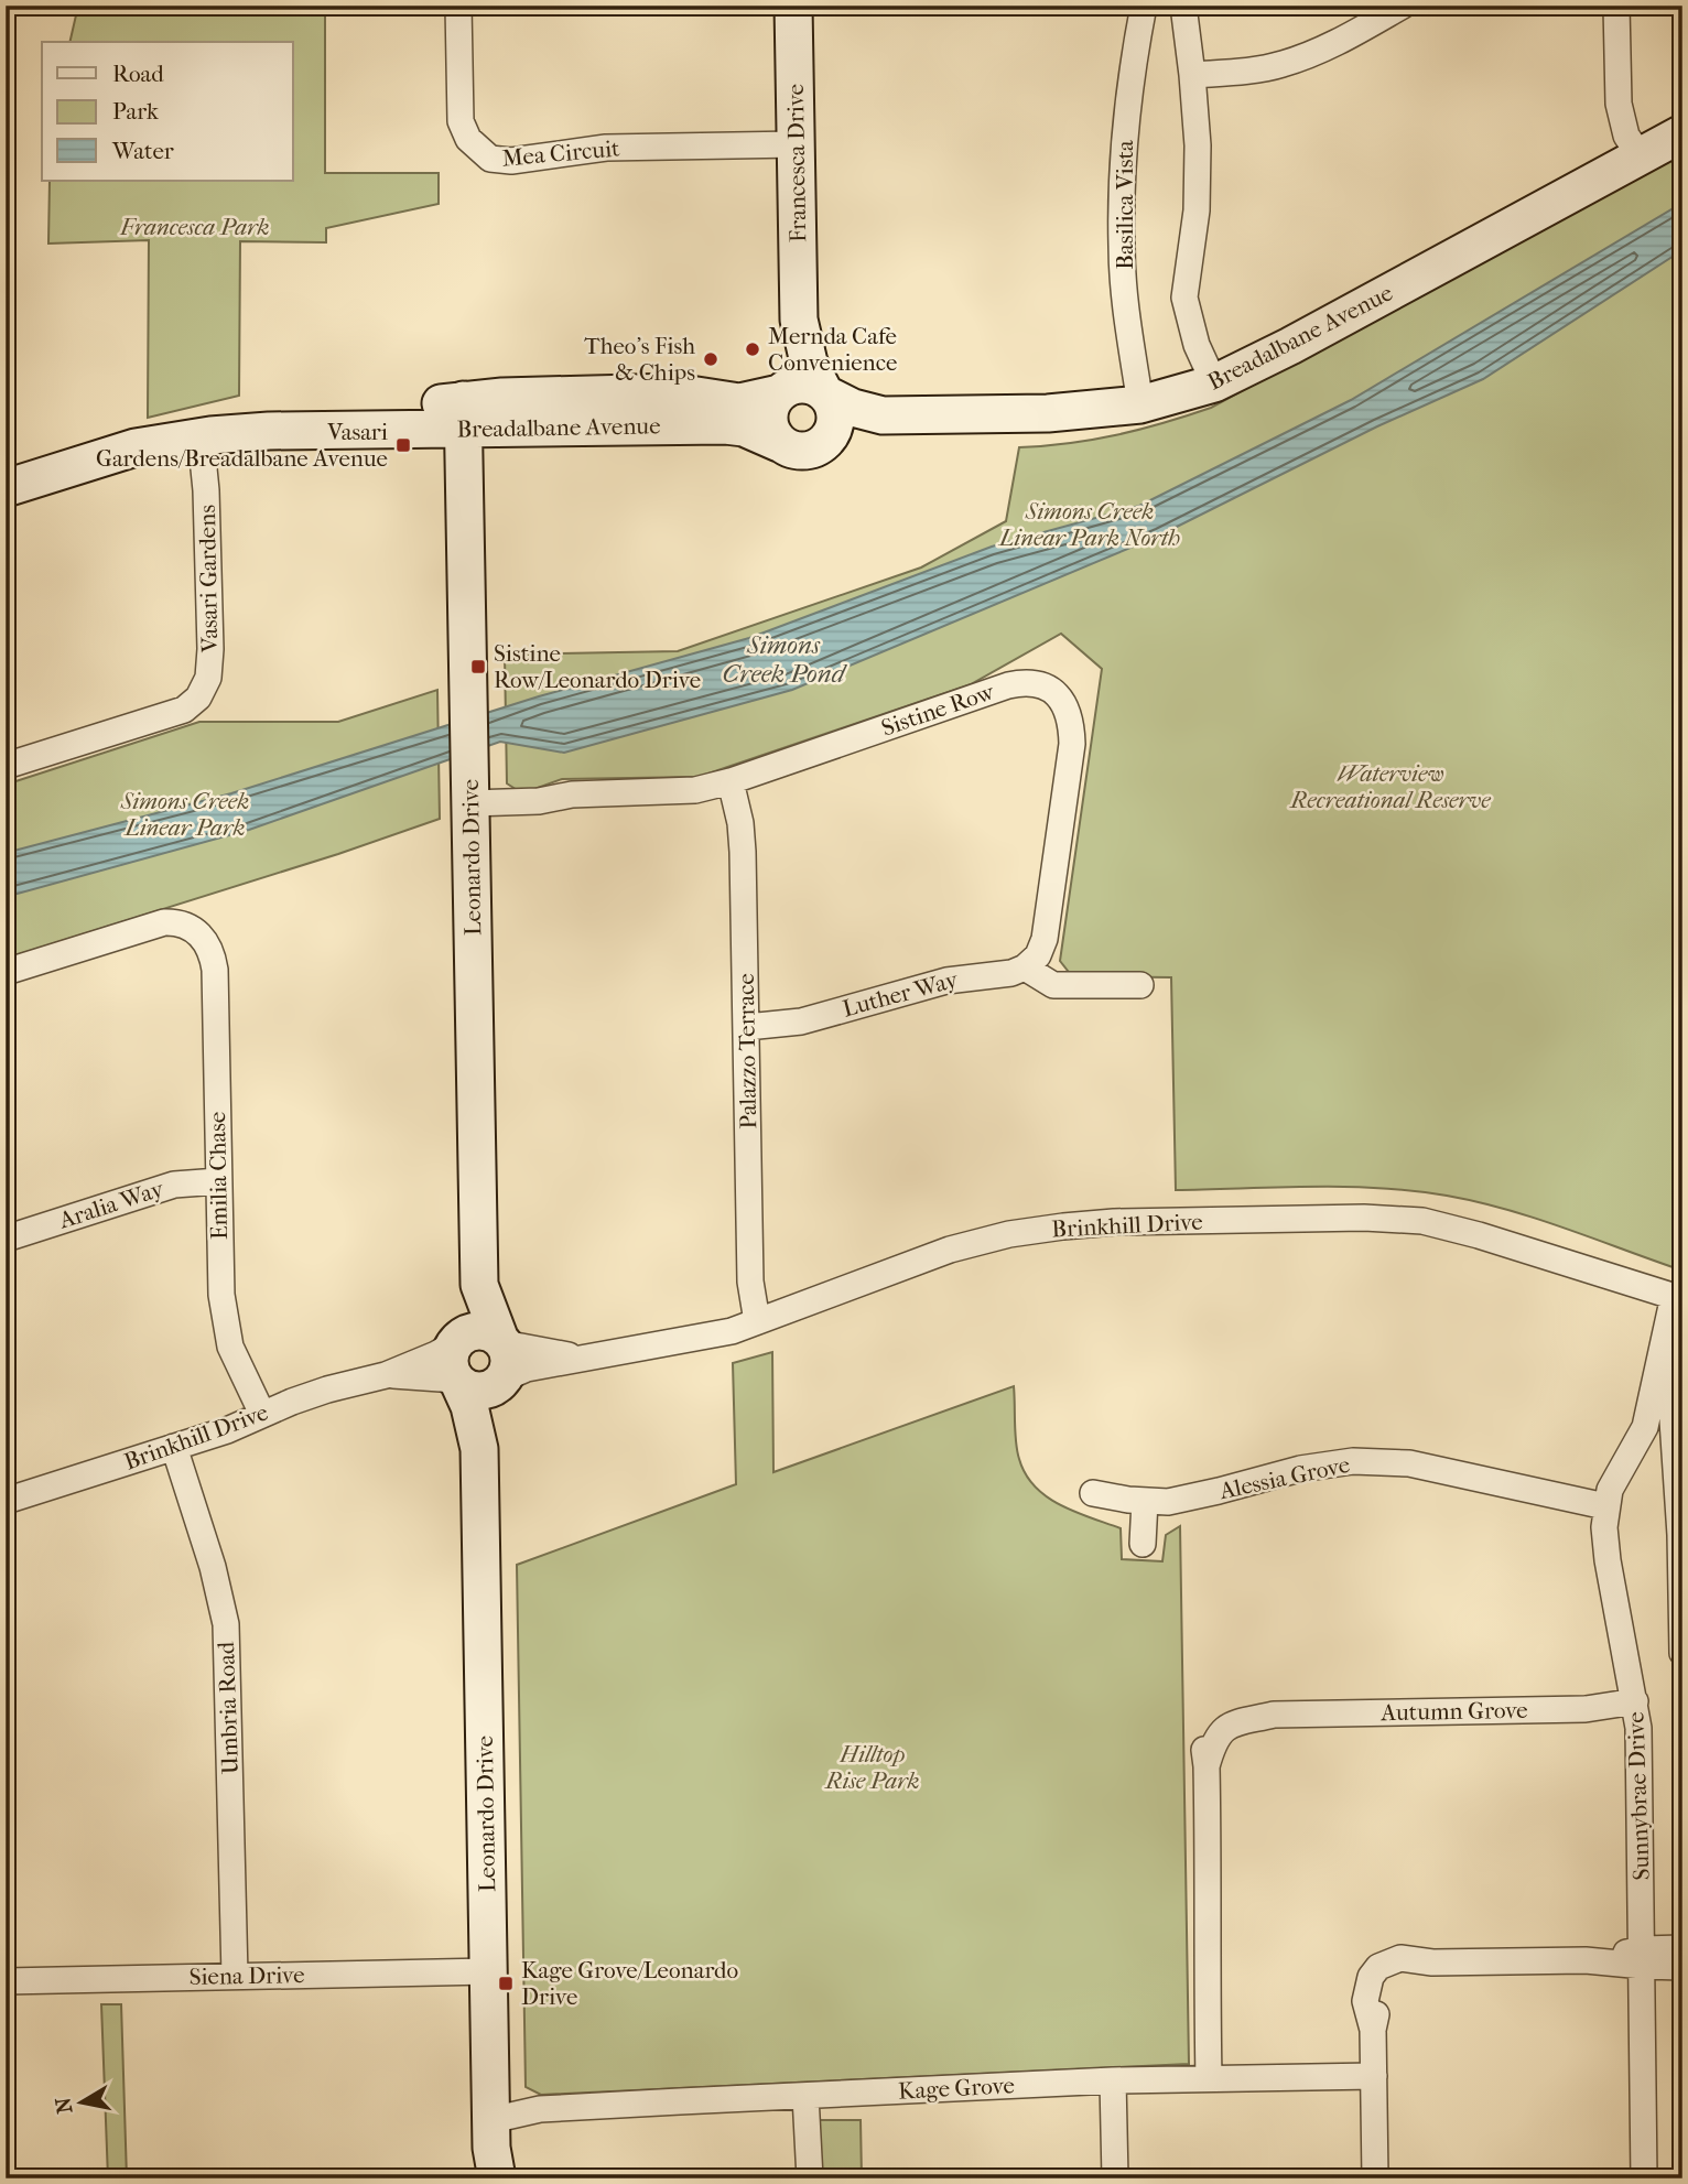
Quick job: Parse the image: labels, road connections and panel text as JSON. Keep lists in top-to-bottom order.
{
  "streets": {
    "street": [
      "Mea Circuit",
      "Francesca Drive",
      "Basilica Vista",
      "Breadalbane Avenue",
      "Vasari Gardens",
      "Sistine Row",
      "Leonardo Drive",
      "Luther Way",
      "Palazzo Terrace",
      "Emilia Chase",
      "Aralia Way",
      "Brinkhill Drive",
      "Alessia Grove",
      "Umbria Road",
      "Autumn Grove",
      "Sunnybrae Drive",
      "Siena Drive",
      "Kage Grove"
    ]
  },
  "crossings": [
    ["Mea Circuit", "Francesca Drive"],
    ["Francesca Drive", "Breadalbane Avenue"],
    ["Basilica Vista", "Breadalbane Avenue"],
    ["Breadalbane Avenue", "Vasari Gardens"],
    ["Breadalbane Avenue", "Leonardo Drive"],
    ["Sistine Row", "Leonardo Drive"],
    ["Sistine Row", "Luther Way"],
    ["Sistine Row", "Palazzo Terrace"],
    ["Leonardo Drive", "Brinkhill Drive"],
    ["Leonardo Drive", "Siena Drive"],
    ["Leonardo Drive", "Kage Grove"],
    ["Luther Way", "Palazzo Terrace"],
    ["Palazzo Terrace", "Brinkhill Drive"],
    ["Emilia Chase", "Aralia Way"],
    ["Emilia Chase", "Brinkhill Drive"],
    ["Brinkhill Drive", "Umbria Road"],
    ["Brinkhill Drive", "Sunnybrae Drive"],
    ["Alessia Grove", "Sunnybrae Drive"],
    ["Umbria Road", "Siena Drive"],
    ["Autumn Grove", "Sunnybrae Drive"],
    ["Autumn Grove", "Kage Grove"]
  ],
  "water": ["Simons Creek Pond"],
  "parks": [
    "Francesca Park",
    "Simons Creek Linear Park North",
    "Waterview Recreational Reserve",
    "Simons Creek Linear Park",
    "Hilltop Rise Park"
  ],
  "places": {
    "other": ["Mernda Cafe Convenience", "Theo's Fish & Chips"],
    "transit": ["Vasari Gardens/Breadalbane Avenue", "Sistine Row/Leonardo Drive", "Kage Grove/Leonardo Drive"]
  },
  "legend": ["Road", "Park", "Water"],
  "north": "left"
}
